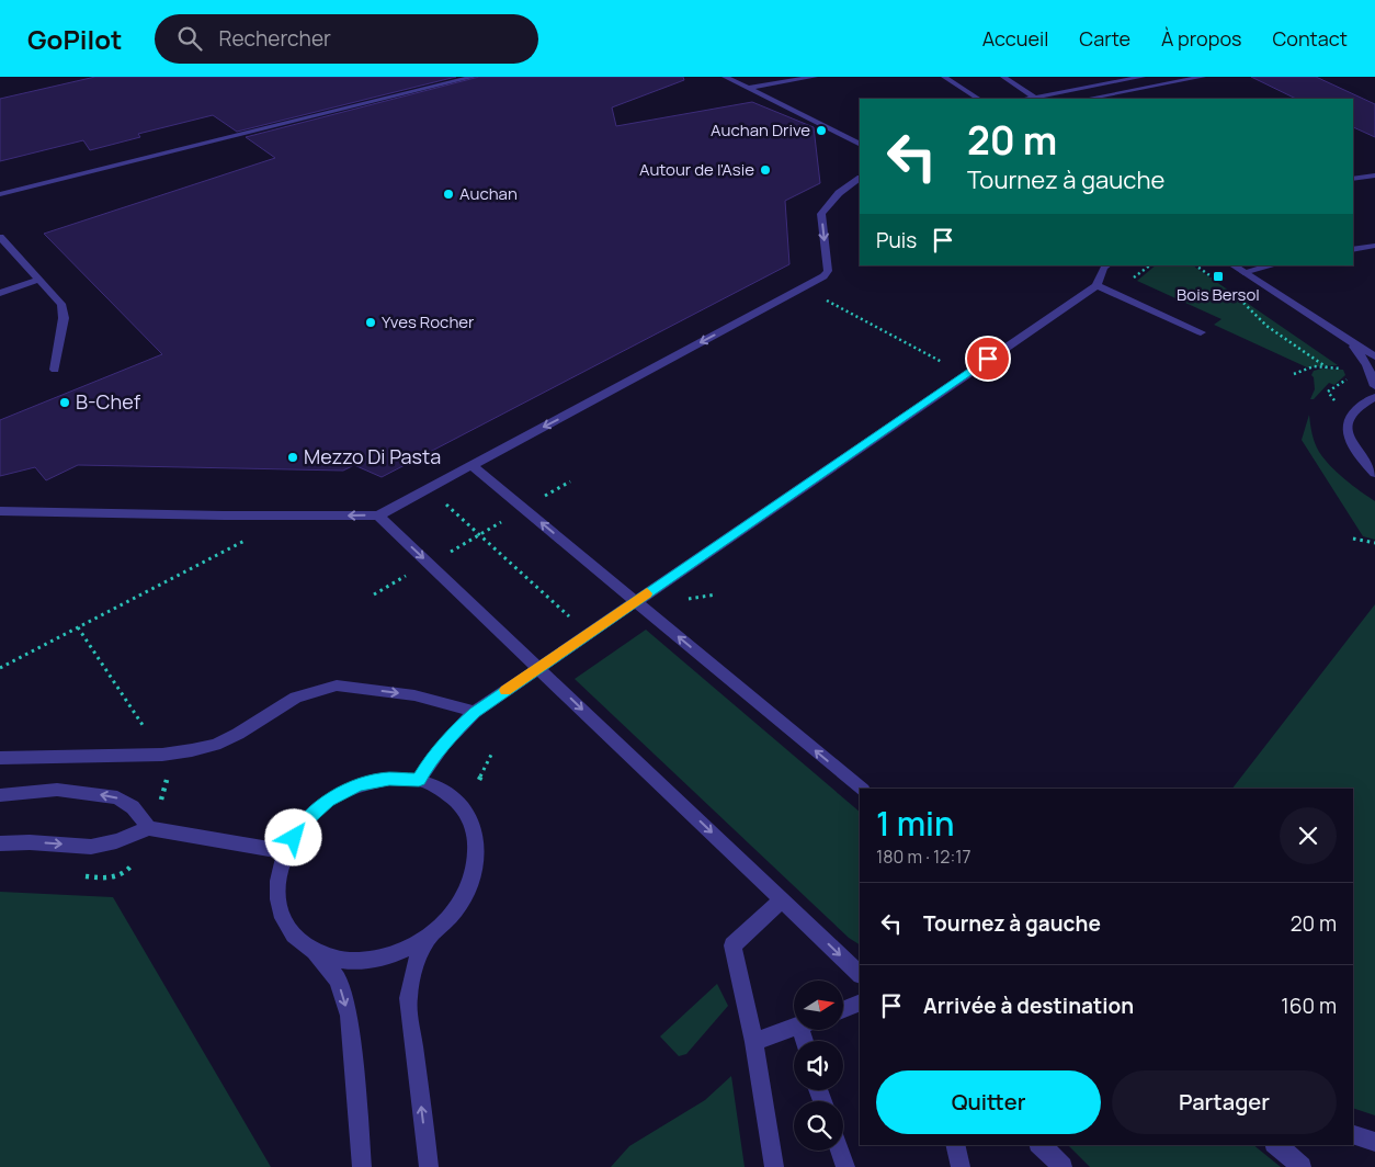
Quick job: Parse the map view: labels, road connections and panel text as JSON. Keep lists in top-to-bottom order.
{
  "places": {
    "other": [
      "Auchan Drive",
      "Autour de l'Asie",
      "Auchan",
      "Yves Rocher",
      "B-Chef",
      "Mezzo Di Pasta"
    ],
    "transit": ["Bois Bersol"]
  },
  "north": "right",
  "page": {
    "header": "GoPilot",
    "search": "Rechercher",
    "nav": [
      "Accueil",
      "Carte",
      "À propos",
      "Contact"
    ],
    "turn": ["20 m", "Tournez à gauche"],
    "then": "Puis",
    "heading": ["1 min", "180 m · 12:17"],
    "list": [
      {
        "name": "Tournez à gauche",
        "value": "20 m"
      },
      {
        "name": "Arrivée à destination",
        "value": "160 m"
      }
    ],
    "buttons": ["Quitter", "Partager"]
  }
}
